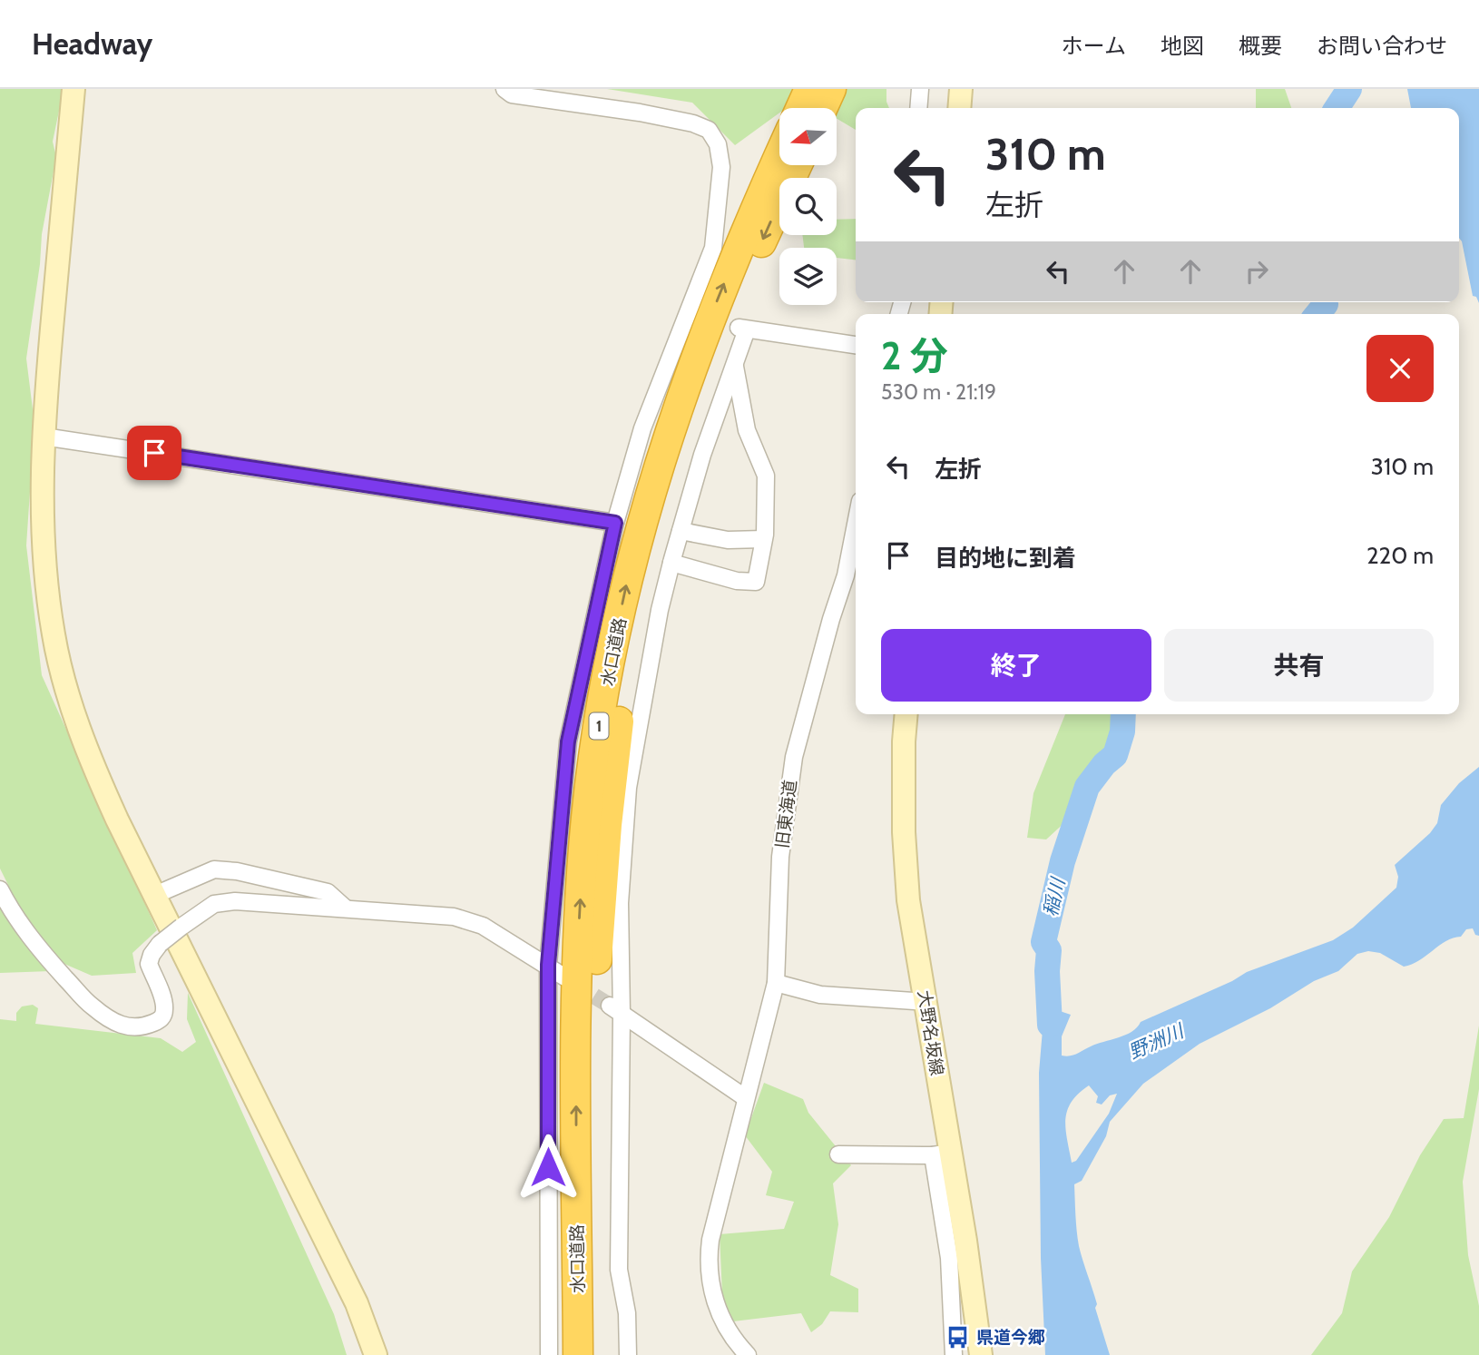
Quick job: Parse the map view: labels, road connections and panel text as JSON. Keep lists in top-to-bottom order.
{
  "streets": {
    "highway": ["水口道路", "1"],
    "street": ["旧東海道", "大野名坂線"]
  },
  "water": ["稲川", "野洲川"],
  "places": {
    "bus stop": ["県道今郷"]
  },
  "north": "left",
  "page": {
    "header": "Headway",
    "nav": [
      "ホーム",
      "地図",
      "概要",
      "お問い合わせ"
    ],
    "turn": ["310 m", "左折"],
    "heading": ["2 分", "530 m · 21:19"],
    "list": [
      {
        "name": "左折",
        "value": "310 m"
      },
      {
        "name": "目的地に到着",
        "value": "220 m"
      }
    ],
    "buttons": ["終了", "共有"]
  }
}
